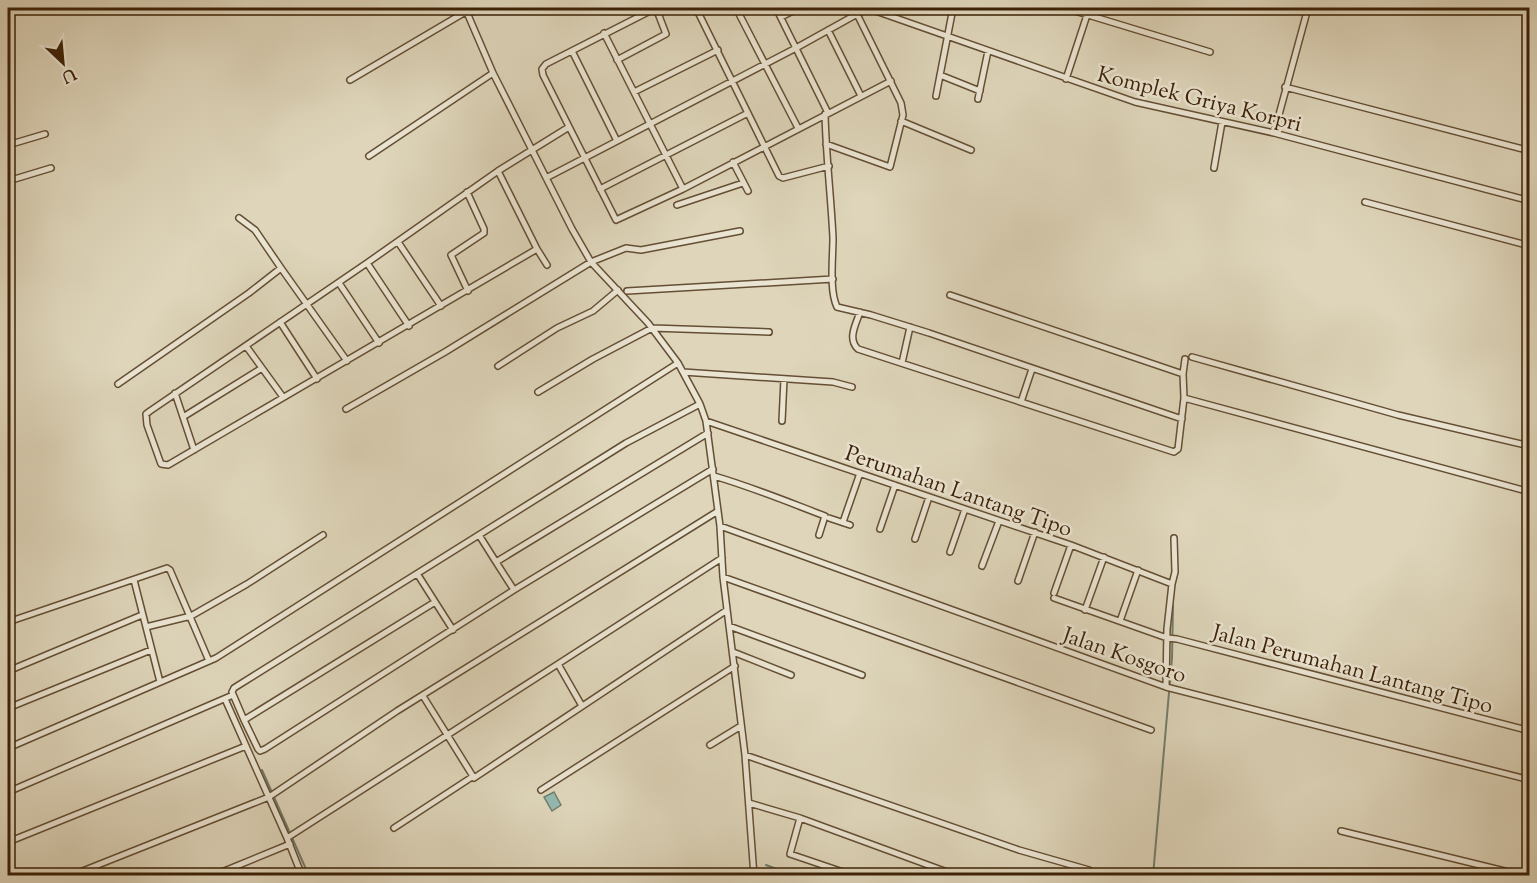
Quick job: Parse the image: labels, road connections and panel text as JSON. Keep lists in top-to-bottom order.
{
  "streets": {
    "street": [
      "Komplek Griya Korpri",
      "Perumahan Lantang Tipo",
      "Jalan Kosgoro",
      "Jalan Perumahan Lantang Tipo"
    ]
  },
  "crossings": [
    ["Perumahan Lantang Tipo", "Jalan Perumahan Lantang Tipo"]
  ],
  "north": "bottom right"
}
